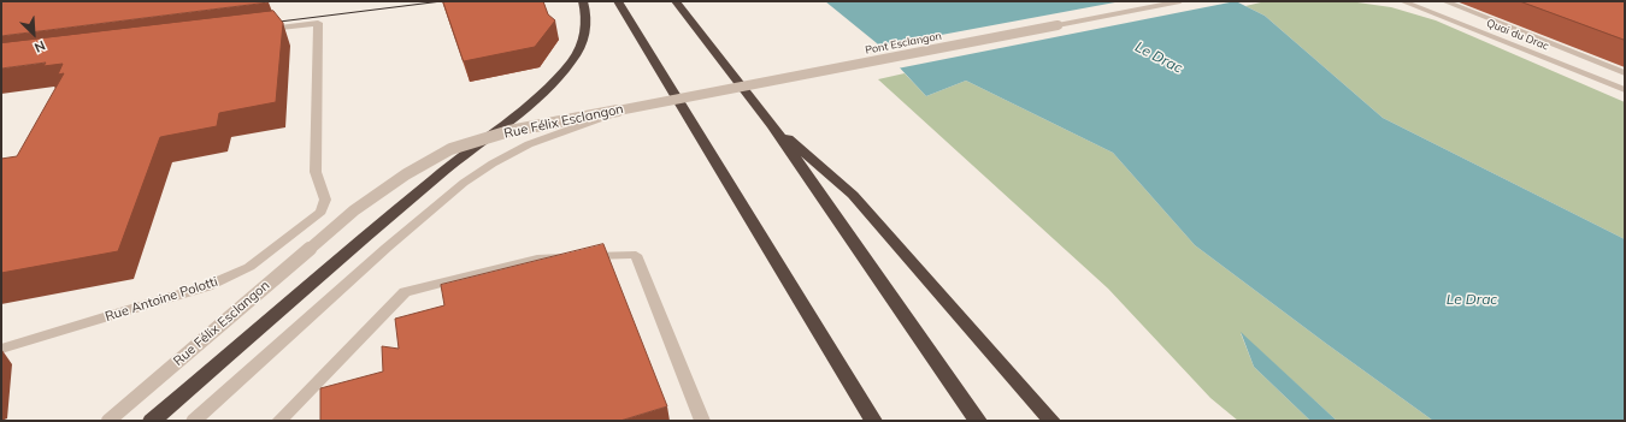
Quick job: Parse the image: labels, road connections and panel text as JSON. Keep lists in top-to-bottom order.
{
  "streets": {
    "street": [
      "Quai du Drac",
      "Pont Esclangon",
      "Rue Félix Esclangon",
      "Rue Antoine Polotti"
    ]
  },
  "crossings": [
    ["Pont Esclangon", "Rue Félix Esclangon"]
  ],
  "water": ["Le Drac"],
  "north": "bottom right"
}
